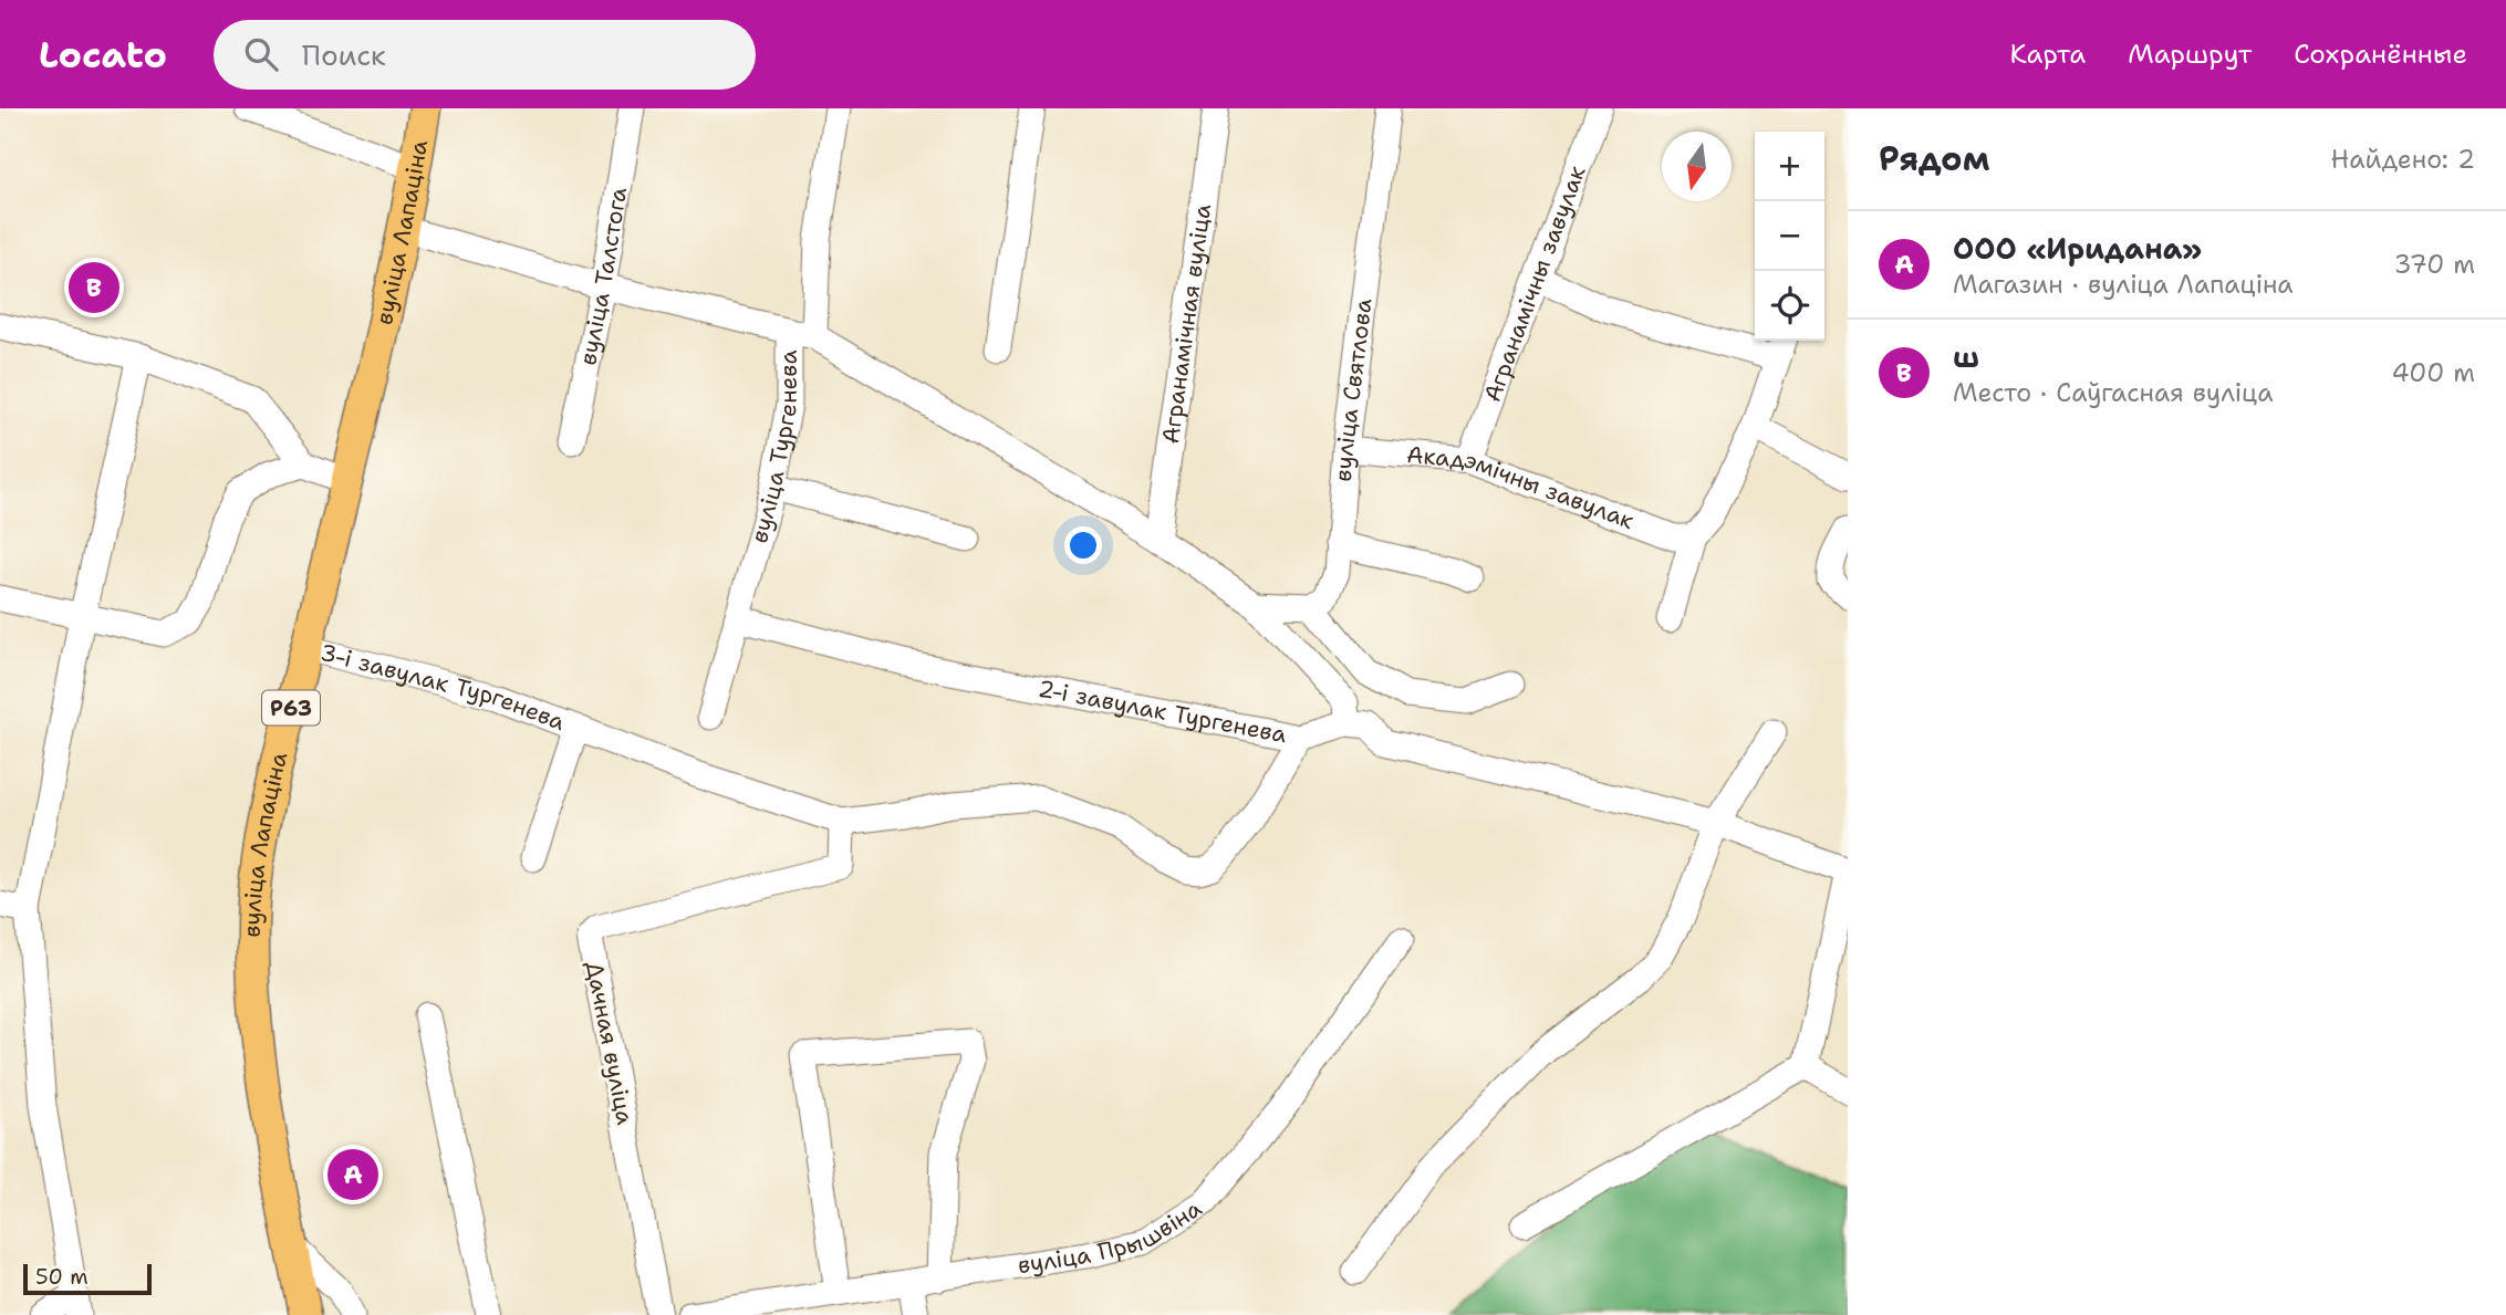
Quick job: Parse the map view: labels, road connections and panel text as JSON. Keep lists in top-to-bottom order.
{
  "streets": {
    "main road": ["вуліца Лапаціна", "Р63"],
    "street": [
      "вуліца Талстога",
      "Агранамічны завулак",
      "Агранамічная вуліца",
      "вуліца Святлова",
      "вуліца Тургенева",
      "Акадэмічны завулак",
      "3-і завулак Тургенева",
      "2-і завулак Тургенева",
      "Дачная вуліца",
      "вуліца Прышвіна"
    ]
  },
  "crossings": [
    ["вуліца Лапаціна", "3-і завулак Тургенева"],
    ["Агранамічны завулак", "Акадэмічны завулак"],
    ["вуліца Святлова", "Акадэмічны завулак"],
    ["вуліца Тургенева", "2-і завулак Тургенева"],
    ["3-і завулак Тургенева", "2-і завулак Тургенева"],
    ["3-і завулак Тургенева", "Дачная вуліца"]
  ],
  "scale_bar": "50 m",
  "north": "bottom",
  "page": {
    "header": "Locato",
    "search": "Поиск",
    "nav": ["Карта", "Маршрут", "Сохранённые"],
    "heading": ["Рядом", "Найдено: 2"],
    "map_buttons": ["+", "−"],
    "list": [
      {
        "mark": "A",
        "name": "ООО «Иридана»",
        "note": "Магазин · вуліца Лапаціна",
        "value": "370 m"
      },
      {
        "mark": "B",
        "name": "ш",
        "note": "Место · Саўгасная вуліца",
        "value": "400 m"
      }
    ],
    "pins": ["B", "A"],
    "scale": "50 m"
  }
}
